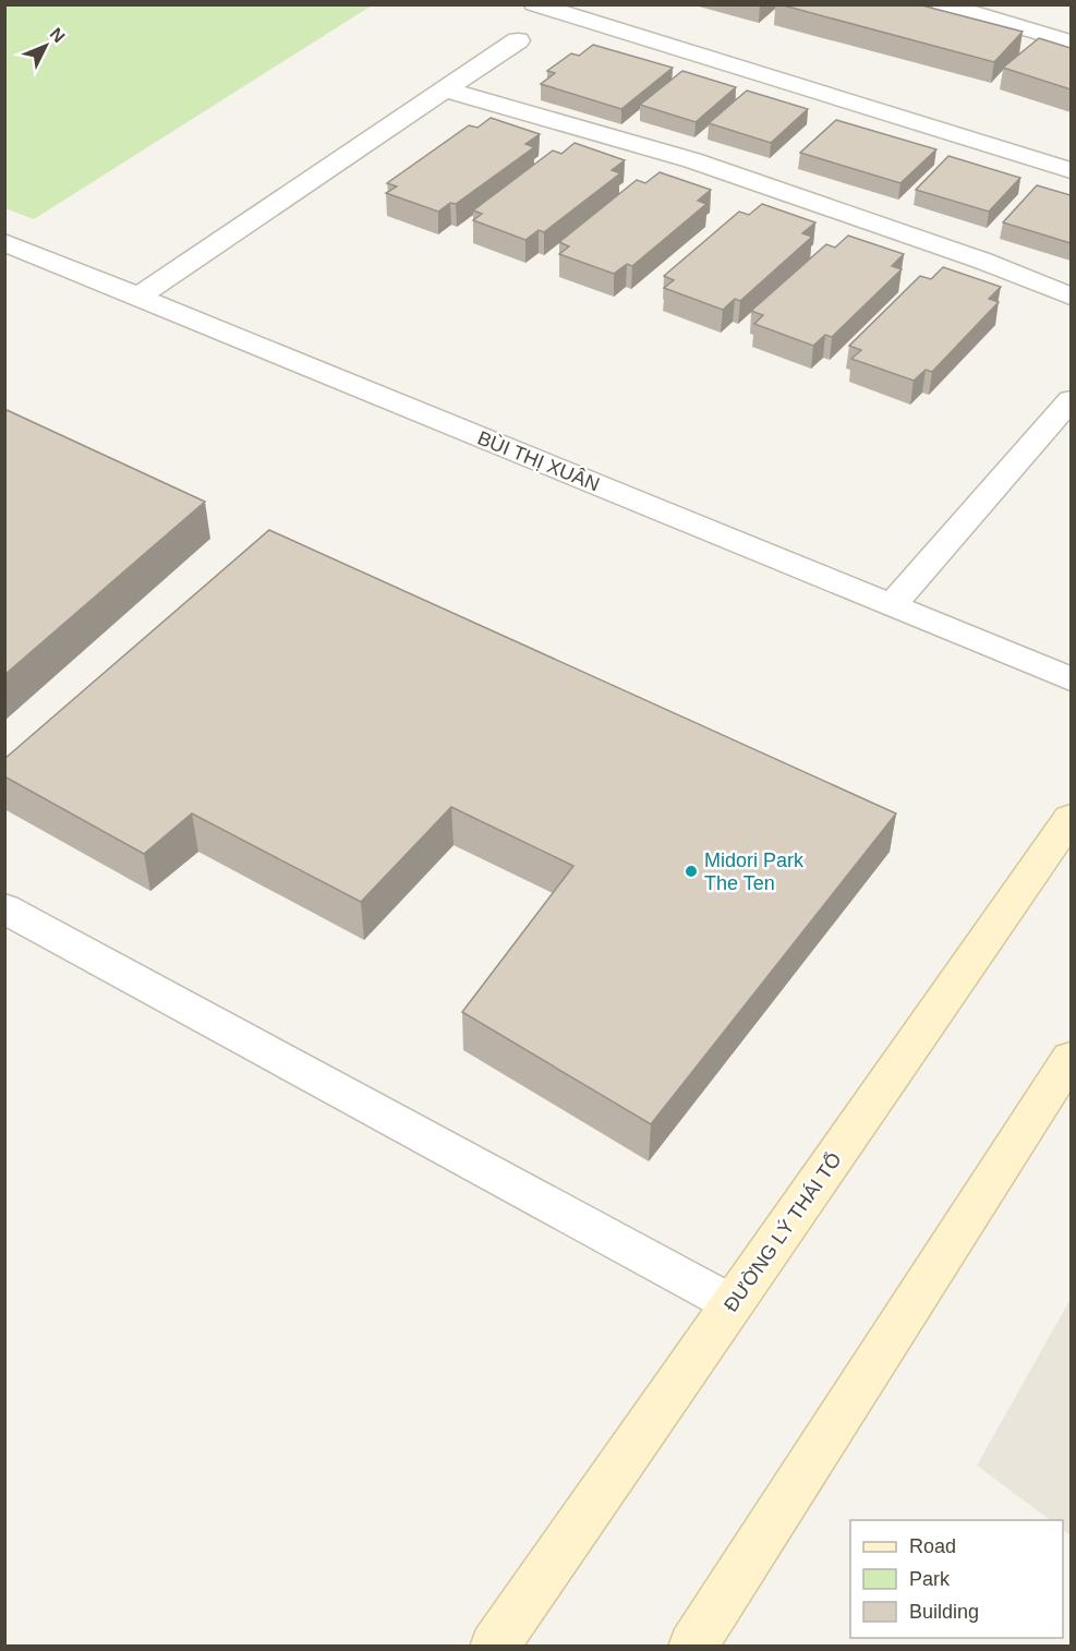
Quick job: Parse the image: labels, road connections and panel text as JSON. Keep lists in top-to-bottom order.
{
  "streets": {
    "street": ["BÙI THỊ XUÂN", "ĐƯỜNG LÝ THÁI TỔ"]
  },
  "places": ["Midori Park The Ten"],
  "legend": ["Road", "Park", "Building"],
  "north": "top right"
}
